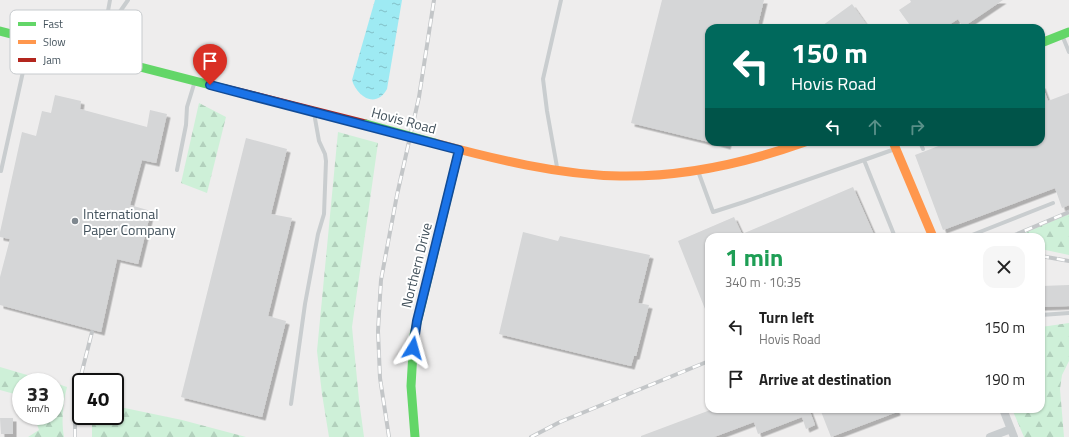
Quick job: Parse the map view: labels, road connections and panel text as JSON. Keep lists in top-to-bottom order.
{
  "streets": {
    "street": ["Hovis Road", "Northern Drive"]
  },
  "crossings": [
    ["Hovis Road", "Northern Drive"]
  ],
  "places": ["International Paper Company"],
  "legend": ["Fast", "Slow", "Jam"],
  "page": {
    "turn": ["150 m", "Hovis Road"],
    "heading": ["1 min", "340 m · 10:35"],
    "list": [
      {
        "name": "Turn left",
        "note": "Hovis Road",
        "value": "150 m"
      },
      {
        "name": "Arrive at destination",
        "value": "190 m"
      }
    ],
    "speed": "33 km/h",
    "limit": "40"
  }
}
